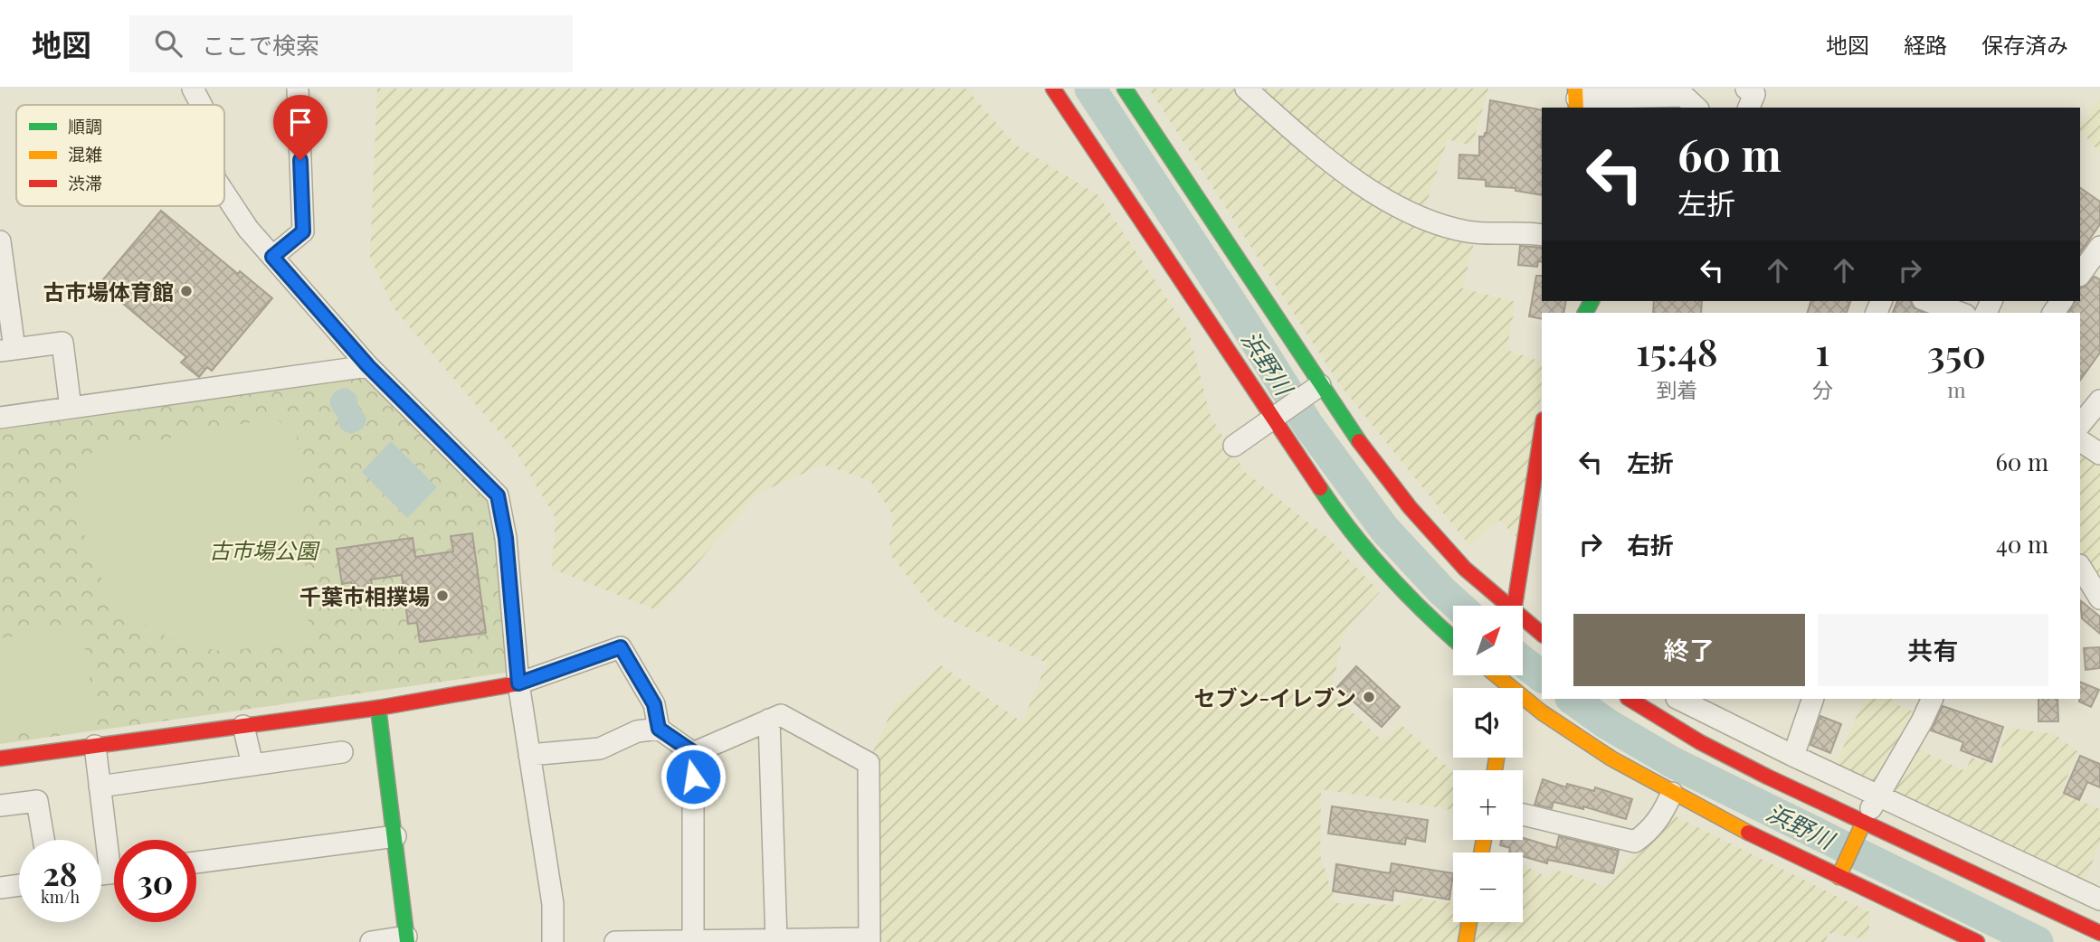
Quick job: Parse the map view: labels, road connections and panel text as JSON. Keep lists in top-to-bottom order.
{
  "water": ["浜野川"],
  "parks": ["古市場公園"],
  "places": ["古市場体育館", "千葉市相撲場", "セブン-イレブン"],
  "legend": ["順調", "混雑", "渋滞"],
  "north": "top right",
  "page": {
    "header": "地図",
    "search": "ここで検索",
    "nav": ["地図", "経路", "保存済み"],
    "turn": ["60 m", "左折"],
    "eta": [
      "15:48",
      "到着",
      "1",
      "分",
      "350",
      "m"
    ],
    "list": [
      {
        "name": "左折",
        "value": "60 m"
      },
      {
        "name": "右折",
        "value": "40 m"
      }
    ],
    "buttons": ["終了", "共有"],
    "map_buttons": ["+", "−"],
    "speed": "28 km/h",
    "limit": "30"
  }
}
